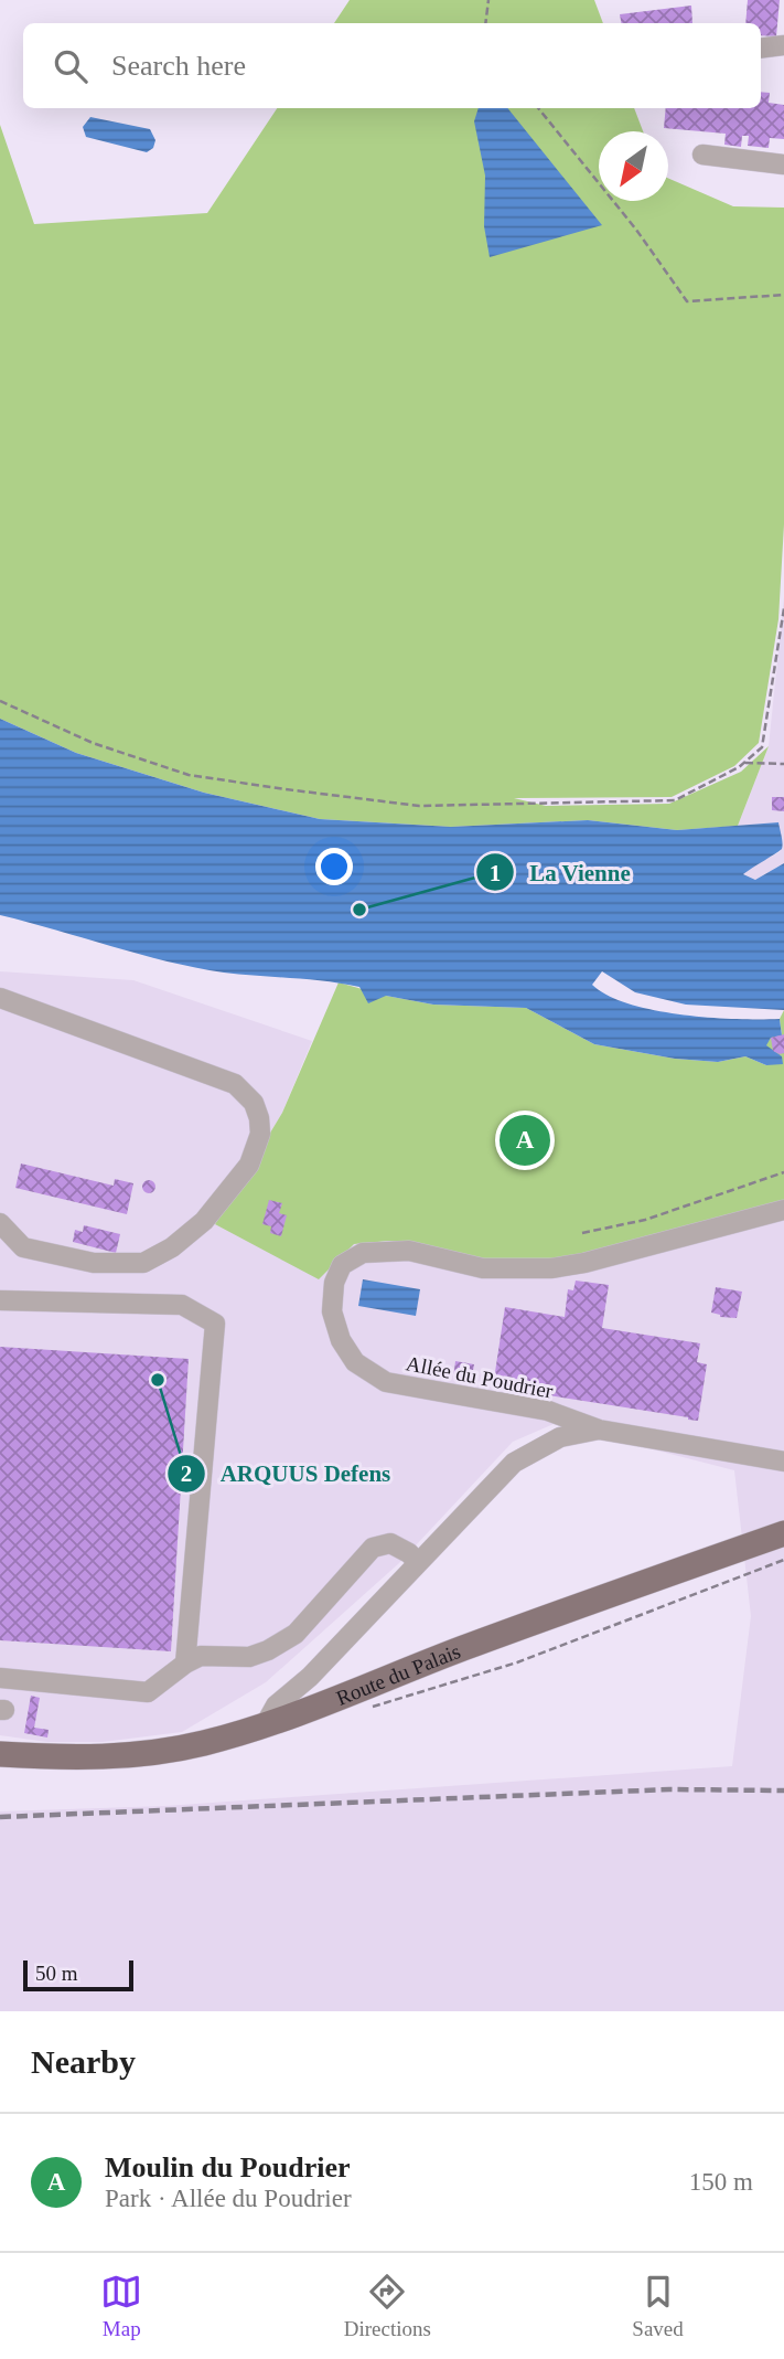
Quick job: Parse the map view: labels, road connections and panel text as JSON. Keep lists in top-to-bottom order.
{
  "streets": {
    "main road": ["Route du Palais"],
    "street": ["Allée du Poudrier"]
  },
  "places": ["La Vienne", "ARQUUS Defens"],
  "scale_bar": "50 m",
  "north": "bottom left",
  "page": {
    "search": "Search here",
    "pins": "A",
    "scale": "50 m",
    "heading": "Nearby",
    "list": [
      {
        "mark": "A",
        "name": "Moulin du Poudrier",
        "note": "Park · Allée du Poudrier",
        "value": "150 m"
      }
    ],
    "nav": ["Map", "Directions", "Saved"]
  }
}
